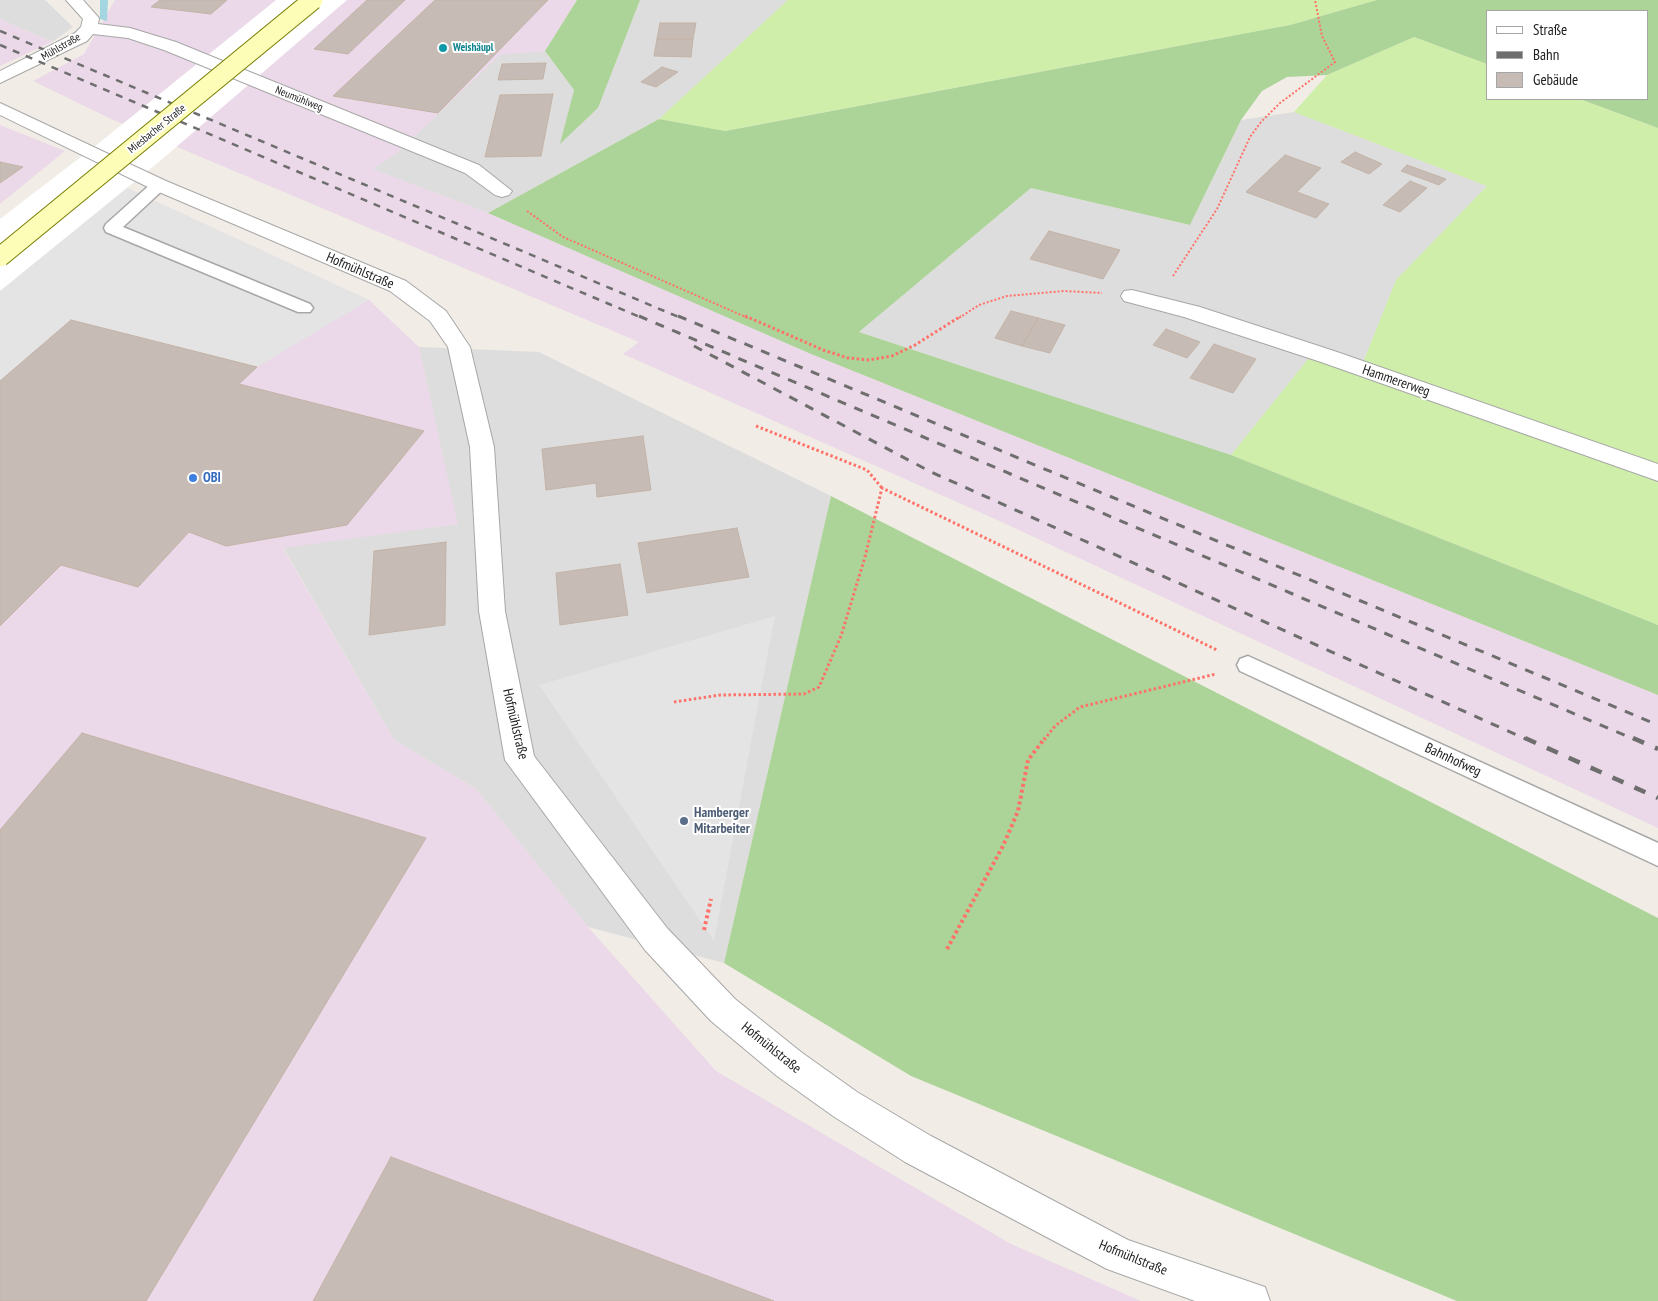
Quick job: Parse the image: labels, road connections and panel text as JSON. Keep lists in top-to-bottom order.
{
  "streets": {
    "main road": ["Miesbacher Straße"],
    "street": [
      "Mühlstraße",
      "Neumühlweg",
      "Hofmühlstraße",
      "Hammererweg"
    ],
    "lane": ["Bahnhofweg"]
  },
  "crossings": [
    ["Mühlstraße", "Neumühlweg"]
  ],
  "places": ["Weishäupl", "OBI", "Hamberger Mitarbeiter"],
  "legend": ["Straße", "Bahn", "Gebäude"]
}
